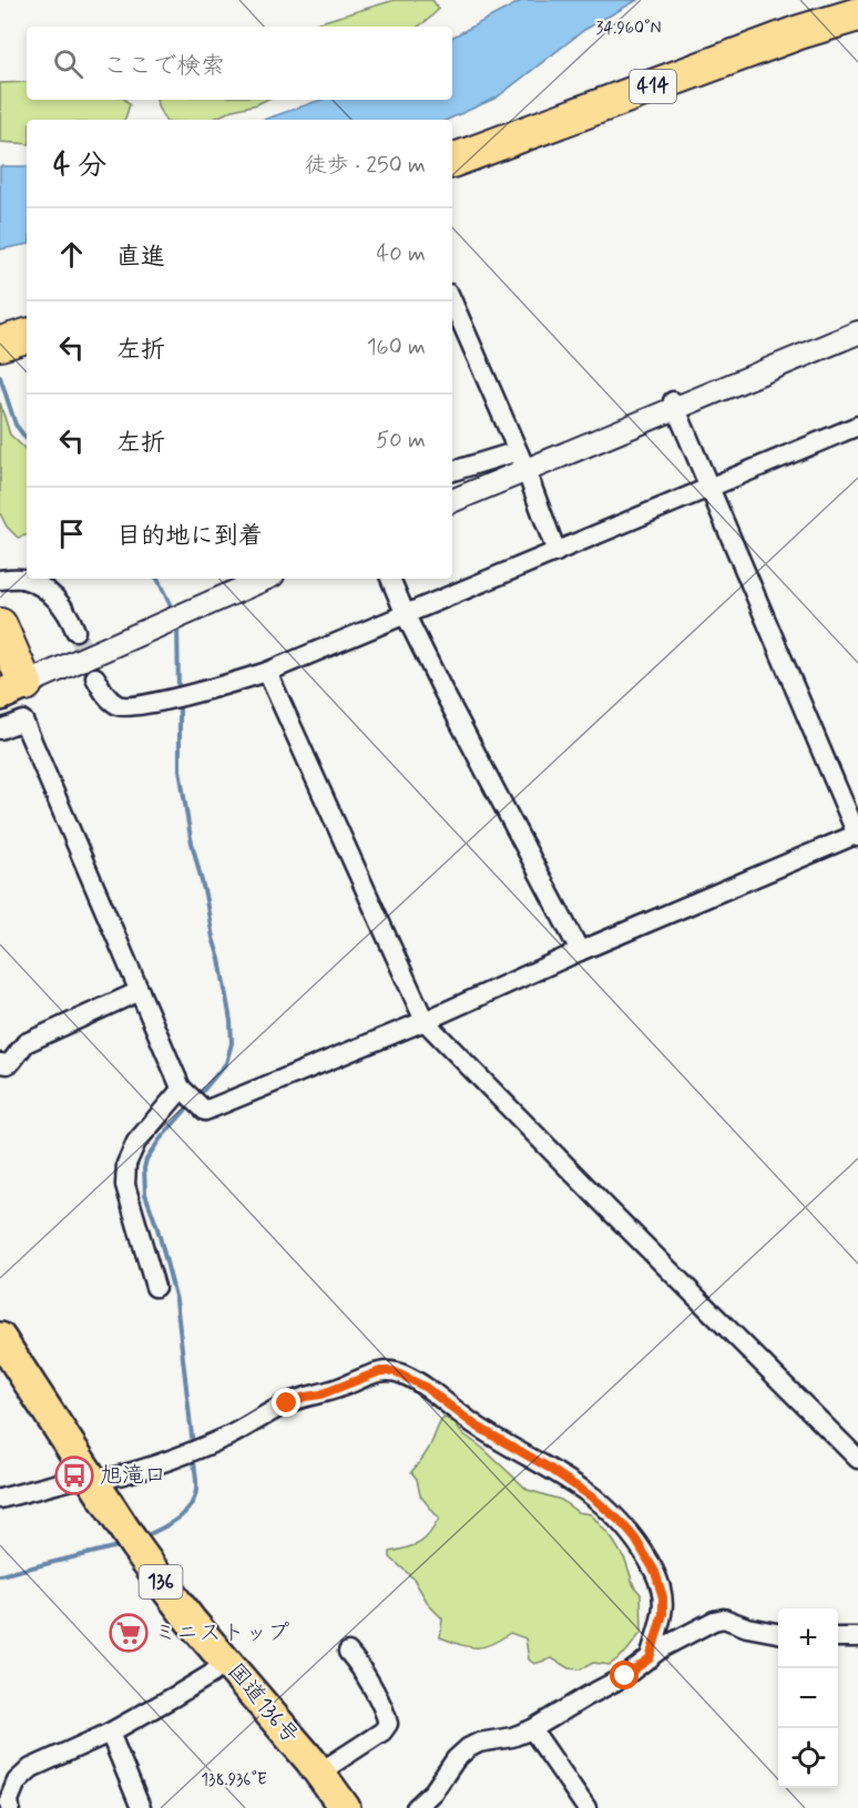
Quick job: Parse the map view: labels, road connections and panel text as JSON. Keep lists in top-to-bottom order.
{
  "streets": {
    "highway": ["414", "136", "国道136号"]
  },
  "places": {
    "bus stop": ["旭滝口"],
    "supermarket": ["ミニストップ"]
  },
  "page": {
    "search": "ここで検索",
    "heading": ["4 分", "徒歩 · 250 m"],
    "list": [
      ["直進", "40 m"],
      ["左折", "160 m"],
      ["左折", "50 m"],
      "目的地に到着"
    ],
    "map_buttons": ["+", "−"]
  },
  "coordinates": ["34.960°N", "138.936°E"]
}
